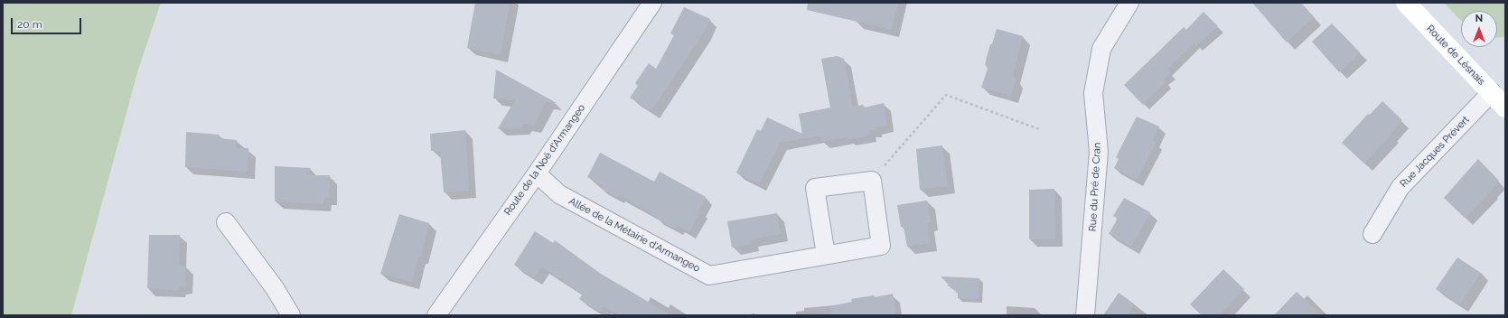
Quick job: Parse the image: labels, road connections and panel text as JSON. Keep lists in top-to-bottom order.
{
  "streets": {
    "street": [
      "Route de Lèsnais",
      "Rue Jacques Prévert",
      "Route de la Noë d'Armangeo",
      "Rue du Pré de Cran",
      "Allée de la Métairie d'Armangeo"
    ]
  },
  "crossings": [
    ["Route de Lèsnais", "Rue Jacques Prévert"],
    ["Route de la Noë d'Armangeo", "Allée de la Métairie d'Armangeo"]
  ],
  "scale_bar": "20 m",
  "north": "top"
}
